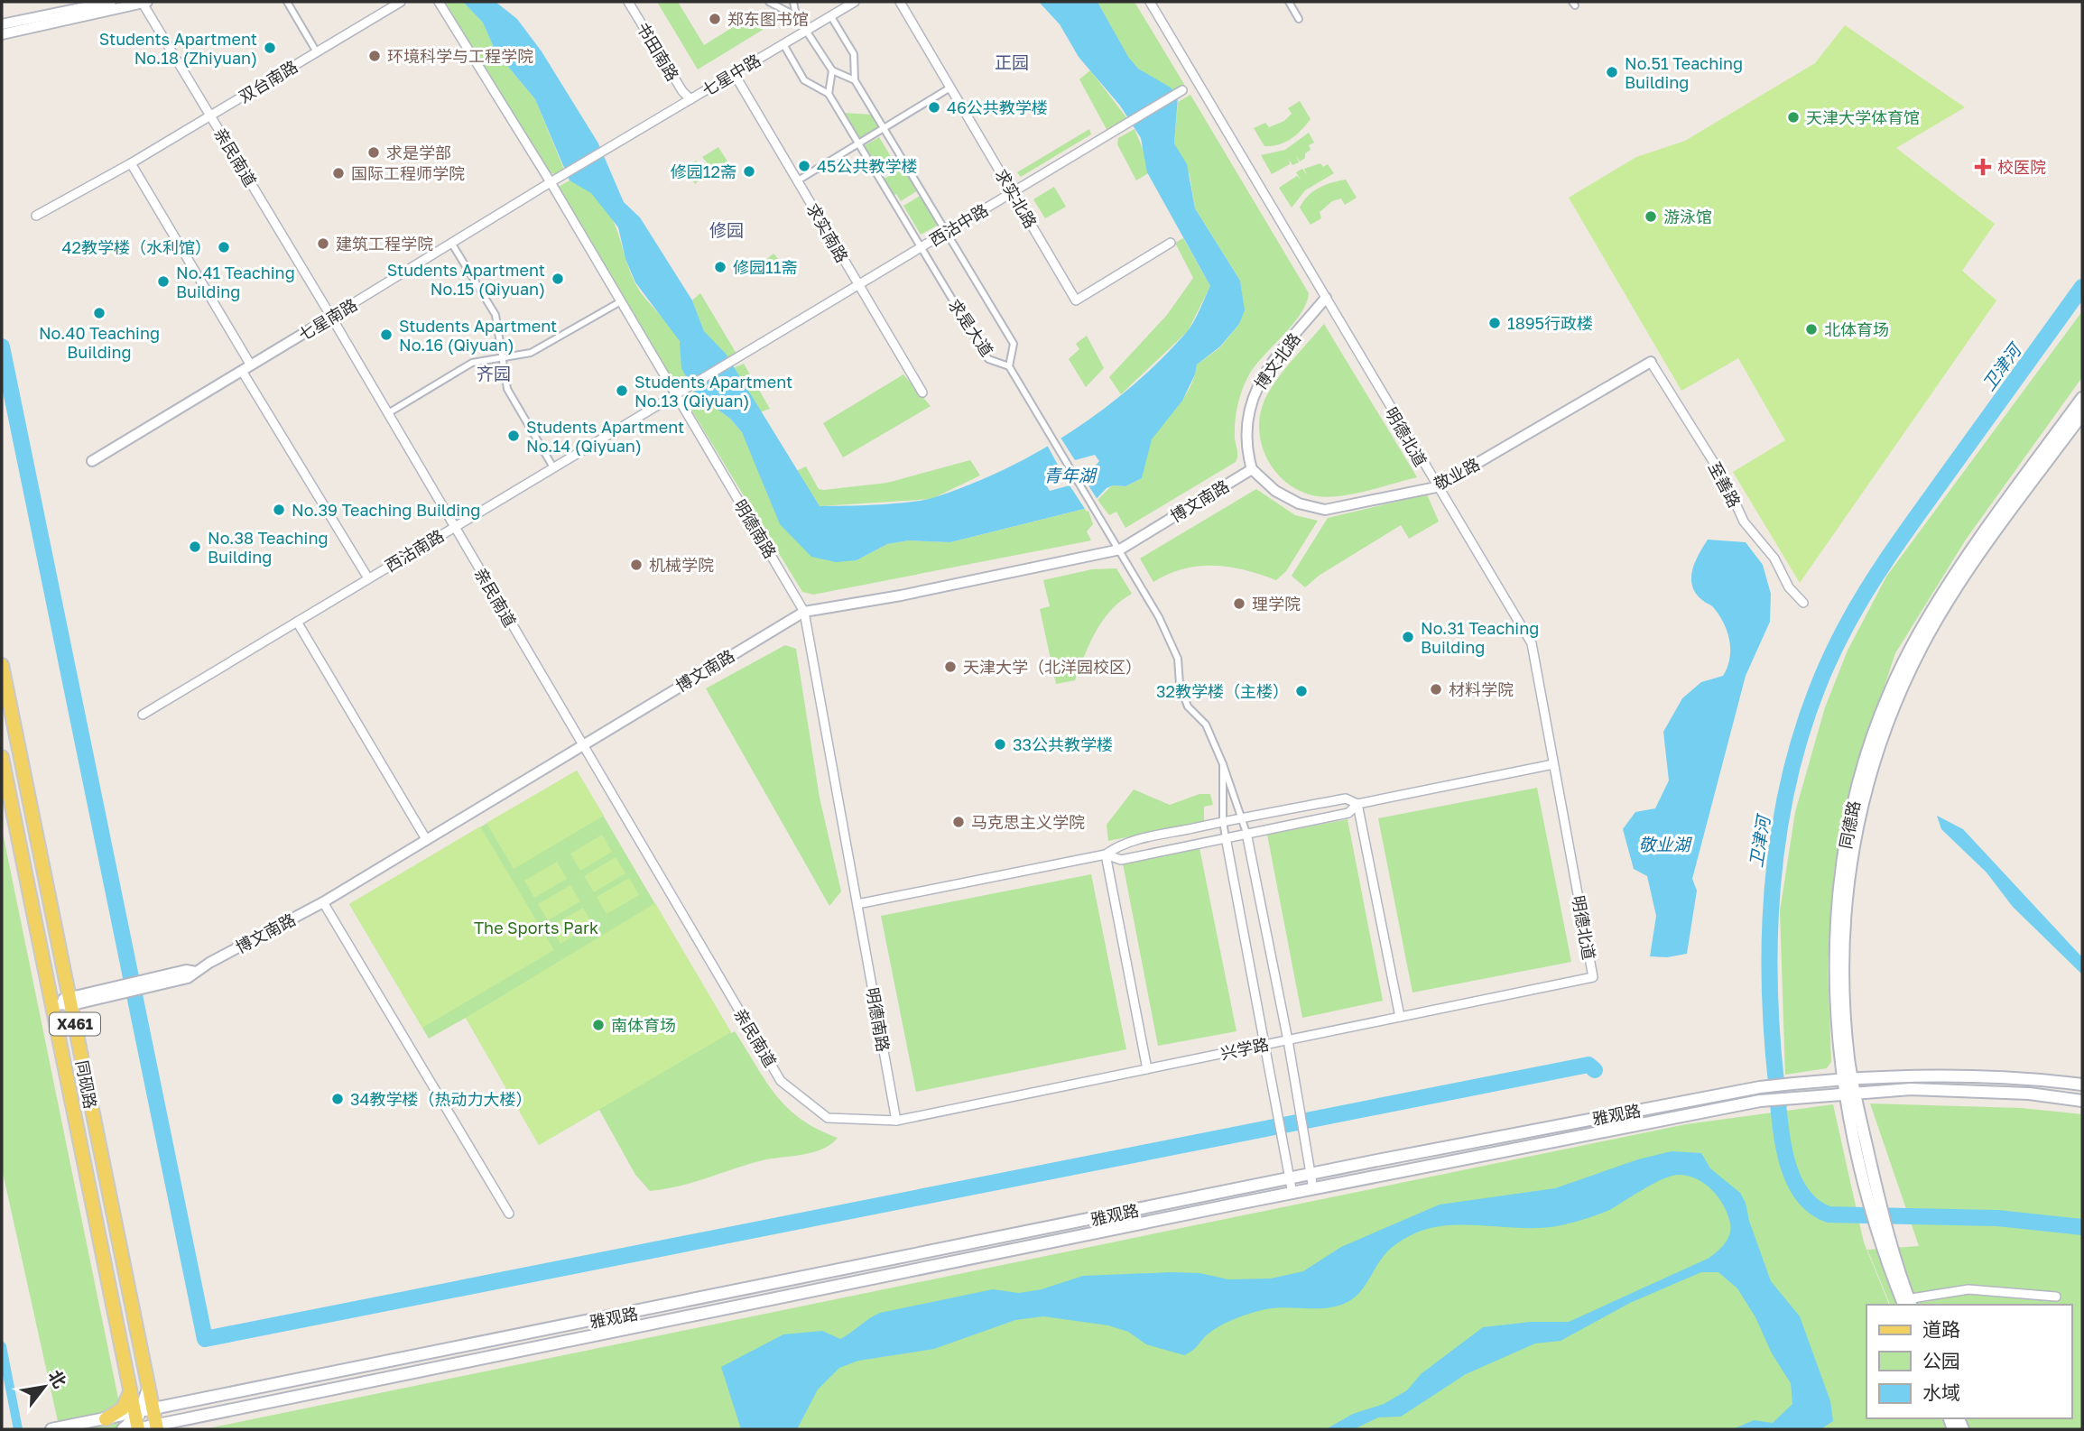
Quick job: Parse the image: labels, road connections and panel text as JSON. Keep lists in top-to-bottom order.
{
  "streets": {
    "main road": [
      "同德路",
      "X461",
      "同砚路",
      "雅观路"
    ],
    "street": [
      "书田南路",
      "七星中路",
      "双台南路",
      "亲民南道",
      "求实北路",
      "西沽中路",
      "求实南路",
      "七星南路",
      "求是大道",
      "博文北路",
      "明德北道",
      "敬业路",
      "至善路",
      "博文南路",
      "明德南路",
      "西沽南路",
      "兴学路"
    ]
  },
  "crossings": [
    ["书田南路", "七星中路"],
    ["七星中路", "求实南路"],
    ["七星中路", "七星南路"],
    ["双台南路", "亲民南道"],
    ["亲民南道", "七星南路"],
    ["亲民南道", "博文南路"],
    ["亲民南道", "明德南路"],
    ["亲民南道", "西沽南路"],
    ["亲民南道", "兴学路"],
    ["求实北路", "西沽中路"],
    ["西沽中路", "求实南路"],
    ["西沽中路", "求是大道"],
    ["西沽中路", "西沽南路"],
    ["七星南路", "明德南路"],
    ["博文北路", "明德北道"],
    ["博文北路", "敬业路"],
    ["博文北路", "博文南路"],
    ["明德北道", "敬业路"],
    ["明德北道", "兴学路"],
    ["敬业路", "至善路"],
    ["敬业路", "博文南路"],
    ["博文南路", "明德南路"],
    ["博文南路", "同砚路"],
    ["明德南路", "西沽南路"],
    ["明德南路", "兴学路"],
    ["同德路", "雅观路"],
    ["同砚路", "雅观路"]
  ],
  "districts": ["正园", "修园", "齐园"],
  "water": ["卫津河", "青年湖", "敬业湖"],
  "parks": ["The Sports Park"],
  "places": {
    "other": [
      "郑东图书馆",
      "Students Apartment No.18 (Zhiyuan)",
      "环境科学与工程学院",
      "No.51 Teaching Building",
      "46公共教学楼",
      "天津大学体育馆",
      "求是学部",
      "45公共教学楼",
      "修园12斋",
      "国际工程师学院",
      "游泳馆",
      "建筑工程学院",
      "42教学楼（水利馆）",
      "修园11斋",
      "Students Apartment No.15 (Qiyuan)",
      "No.41 Teaching Building",
      "No.40 Teaching Building",
      "1895行政楼",
      "北体育场",
      "Students Apartment No.16 (Qiyuan)",
      "Students Apartment No.13 (Qiyuan)",
      "Students Apartment No.14 (Qiyuan)",
      "No.39 Teaching Building",
      "No.38 Teaching Building",
      "机械学院",
      "理学院",
      "No.31 Teaching Building",
      "天津大学（北洋园校区）",
      "材料学院",
      "32教学楼（主楼）",
      "33公共教学楼",
      "马克思主义学院",
      "南体育场",
      "34教学楼（热动力大楼）"
    ],
    "health": ["校医院"]
  },
  "legend": ["道路", "公园", "水域"],
  "north": "top right"
}
